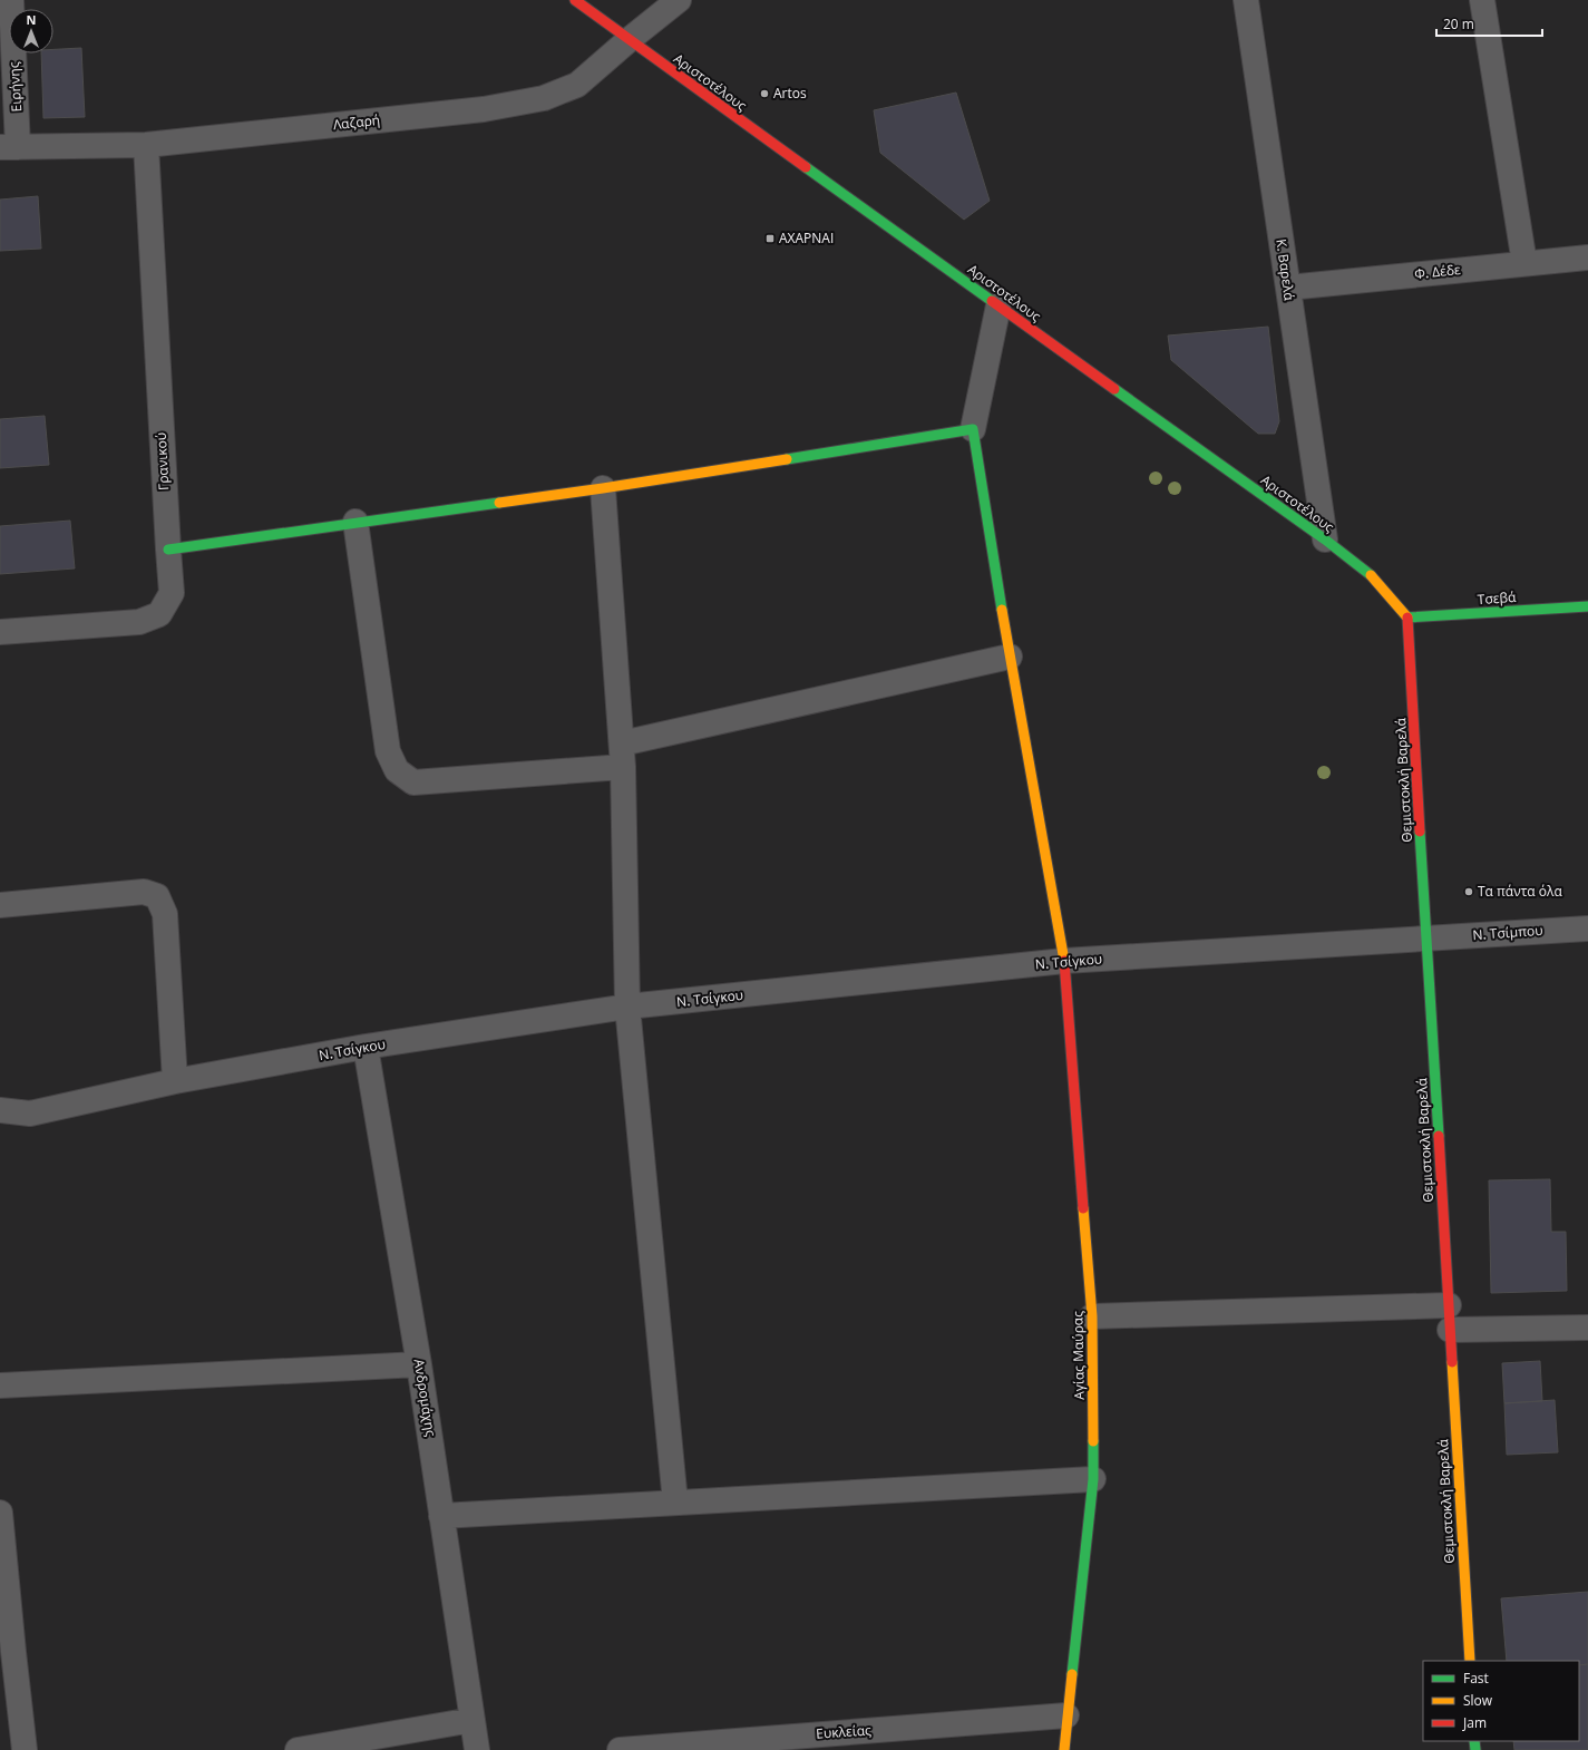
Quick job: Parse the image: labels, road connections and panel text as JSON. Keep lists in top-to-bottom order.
{
  "streets": {
    "street": [
      "Αριστοτέλους",
      "Ειρήνης",
      "Λαζαρή",
      "Κ. Βαρελά",
      "Φ. Δέδε",
      "Γρανικού",
      "Τσεβά",
      "Θεμιστοκλή Βαρελά",
      "N. Τσίμπου",
      "Ν. Τσίγκου",
      "Αγίας Μαύρας",
      "Ανδρομάχης",
      "Ευκλείας"
    ]
  },
  "crossings": [
    ["Αριστοτέλους", "Λαζαρή"],
    ["Αριστοτέλους", "Κ. Βαρελά"],
    ["Αριστοτέλους", "Τσεβά"],
    ["Αριστοτέλους", "Θεμιστοκλή Βαρελά"],
    ["Ειρήνης", "Λαζαρή"],
    ["Λαζαρή", "Γρανικού"],
    ["Κ. Βαρελά", "Φ. Δέδε"],
    ["Τσεβά", "Θεμιστοκλή Βαρελά"],
    ["Θεμιστοκλή Βαρελά", "N. Τσίμπου"],
    ["Θεμιστοκλή Βαρελά", "Ν. Τσίγκου"],
    ["N. Τσίμπου", "Ν. Τσίγκου"],
    ["Ν. Τσίγκου", "Αγίας Μαύρας"],
    ["Ν. Τσίγκου", "Ανδρομάχης"],
    ["Αγίας Μαύρας", "Ευκλείας"]
  ],
  "places": {
    "other": ["Artos", "Τα πάντα όλα"],
    "transit": ["ΑΧΑΡΝΑΙ"]
  },
  "legend": ["Fast", "Slow", "Jam"],
  "scale_bar": "20 m",
  "north": "top"
}
